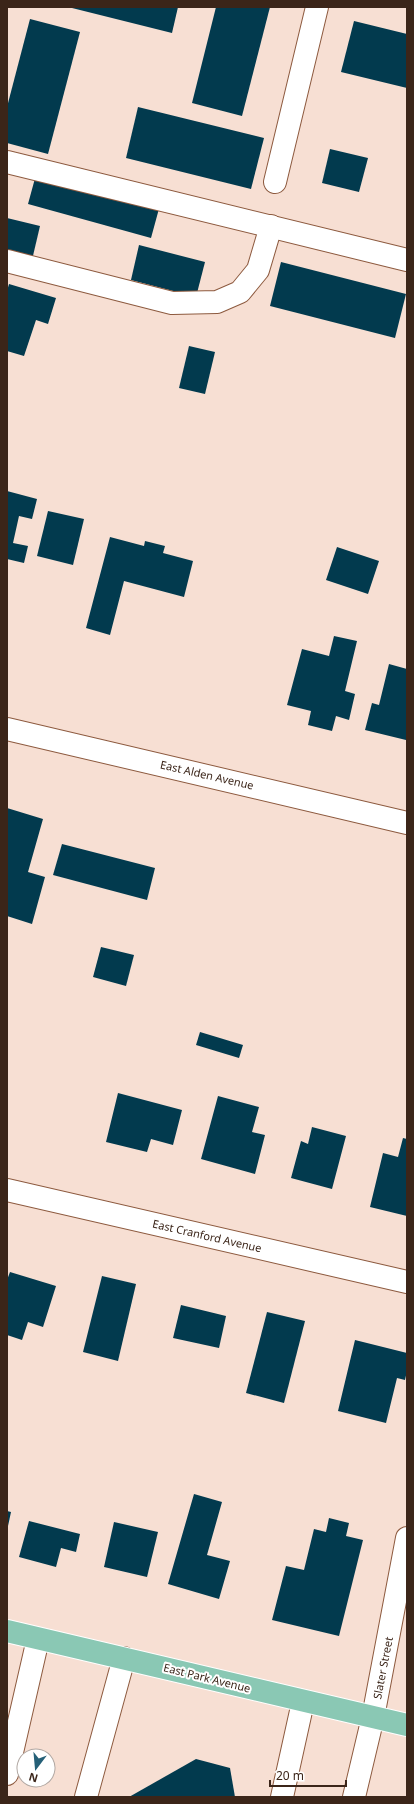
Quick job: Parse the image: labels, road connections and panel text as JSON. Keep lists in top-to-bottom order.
{
  "streets": {
    "main road": ["East Park Avenue"],
    "street": ["East Alden Avenue", "East Cranford Avenue", "Slater Street"]
  },
  "crossings": [
    ["Slater Street", "East Park Avenue"]
  ],
  "scale_bar": "20 m",
  "north": "bottom"
}
